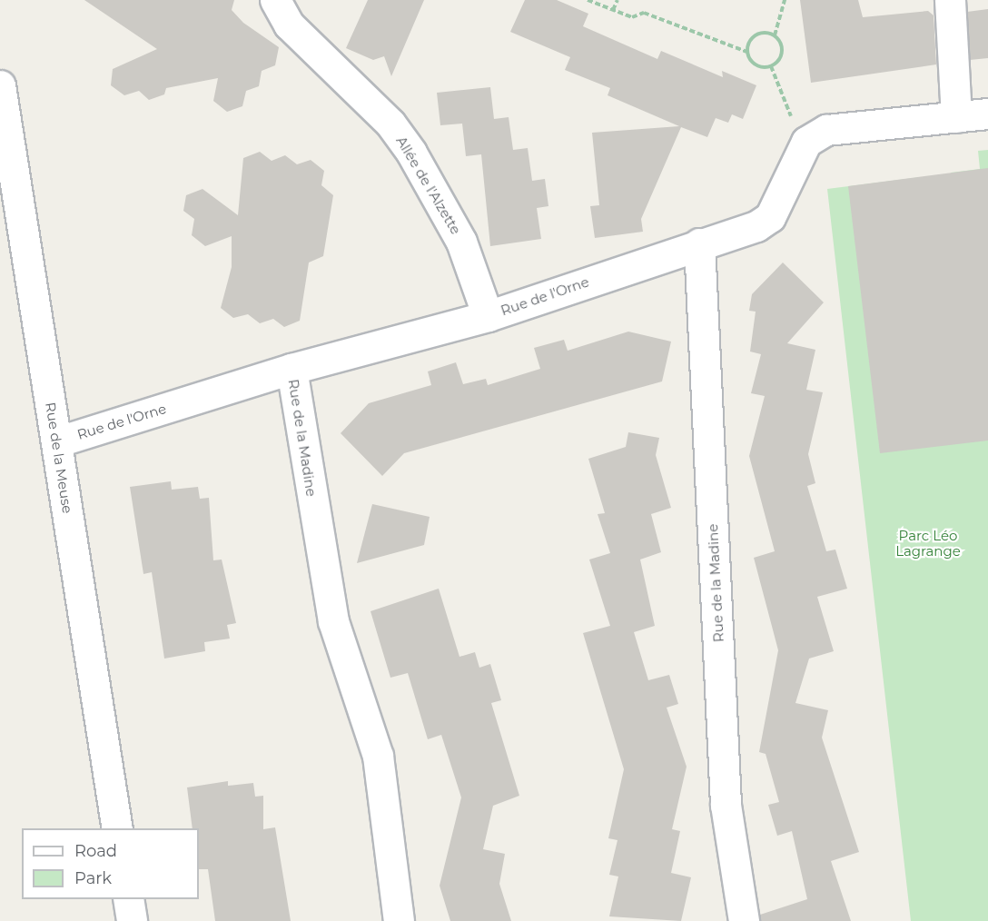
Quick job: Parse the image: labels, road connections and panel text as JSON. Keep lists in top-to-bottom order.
{
  "streets": {
    "street": [
      "Allée de l'Alzette",
      "Rue de l'Orne",
      "Rue de la Madine",
      "Rue de la Meuse"
    ]
  },
  "crossings": [
    ["Allée de l'Alzette", "Rue de l'Orne"],
    ["Rue de l'Orne", "Rue de la Madine"],
    ["Rue de l'Orne", "Rue de la Meuse"]
  ],
  "parks": ["Parc Léo Lagrange"],
  "legend": ["Road", "Park"]
}
